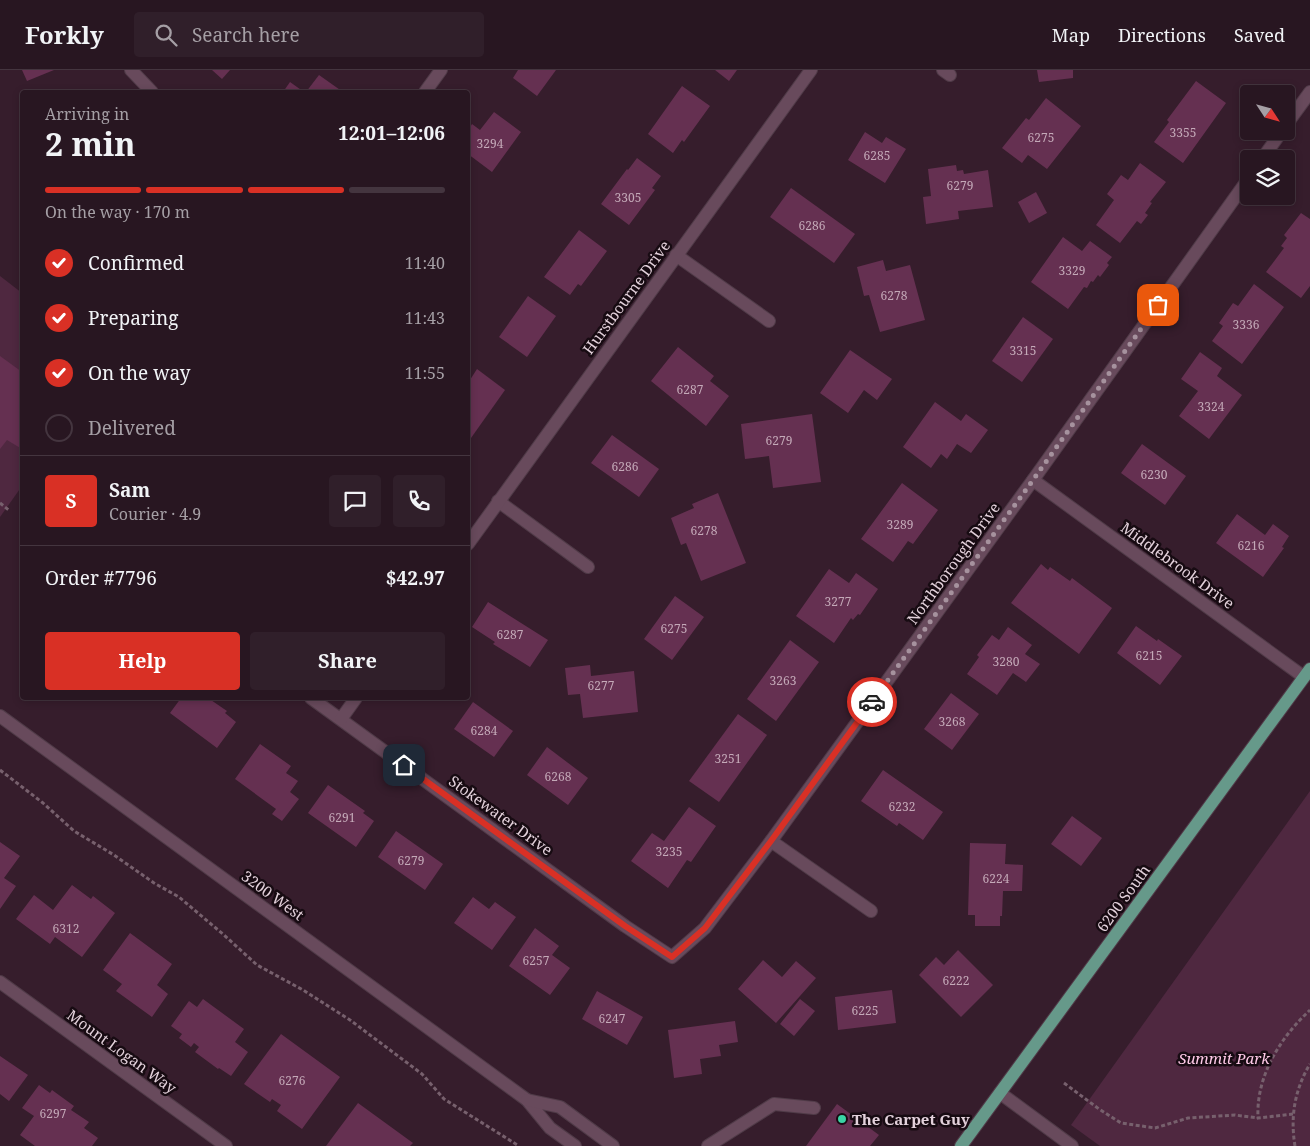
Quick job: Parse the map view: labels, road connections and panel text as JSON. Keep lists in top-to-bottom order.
{
  "streets": {
    "main road": ["6200 South"],
    "street": [
      "Hurstbourne Drive",
      "Northborough Drive",
      "Middlebrook Drive",
      "Stokewater Drive",
      "3200 West",
      "Mount Logan Way"
    ]
  },
  "crossings": [
    ["Northborough Drive", "Middlebrook Drive"],
    ["Northborough Drive", "Stokewater Drive"],
    ["Middlebrook Drive", "6200 South"]
  ],
  "parks": ["Summit Park"],
  "places": ["The Carpet Guy"],
  "house_numbers": [
    "3355",
    "6275",
    "3294",
    "6285",
    "6279",
    "3305",
    "6286",
    "3329",
    "6278",
    "3336",
    "3315",
    "6287",
    "3324",
    "6279",
    "6286",
    "6230",
    "3289",
    "6278",
    "6216",
    "3277",
    "6275",
    "6287",
    "6215",
    "3280",
    "3263",
    "6277",
    "3268",
    "6284",
    "3251",
    "6268",
    "6232",
    "6291",
    "3235",
    "6279",
    "6224",
    "6312",
    "6257",
    "6222",
    "6225",
    "6247",
    "6276",
    "6297"
  ],
  "north": "bottom right",
  "page": {
    "header": "Forkly",
    "search": "Search here",
    "nav": ["Map", "Directions", "Saved"],
    "heading": ["2 min", "Arriving in", "12:01–12:06"],
    "panel": [
      "Sam",
      "Courier · 4.9",
      "Order #7796",
      "$42.97"
    ],
    "bar": "On the way · 170 m",
    "list": [
      ["Confirmed", "11:40"],
      ["Preparing", "11:43"],
      ["On the way", "11:55"],
      "Delivered"
    ],
    "round": "S",
    "buttons": ["Help", "Share"]
  }
}
